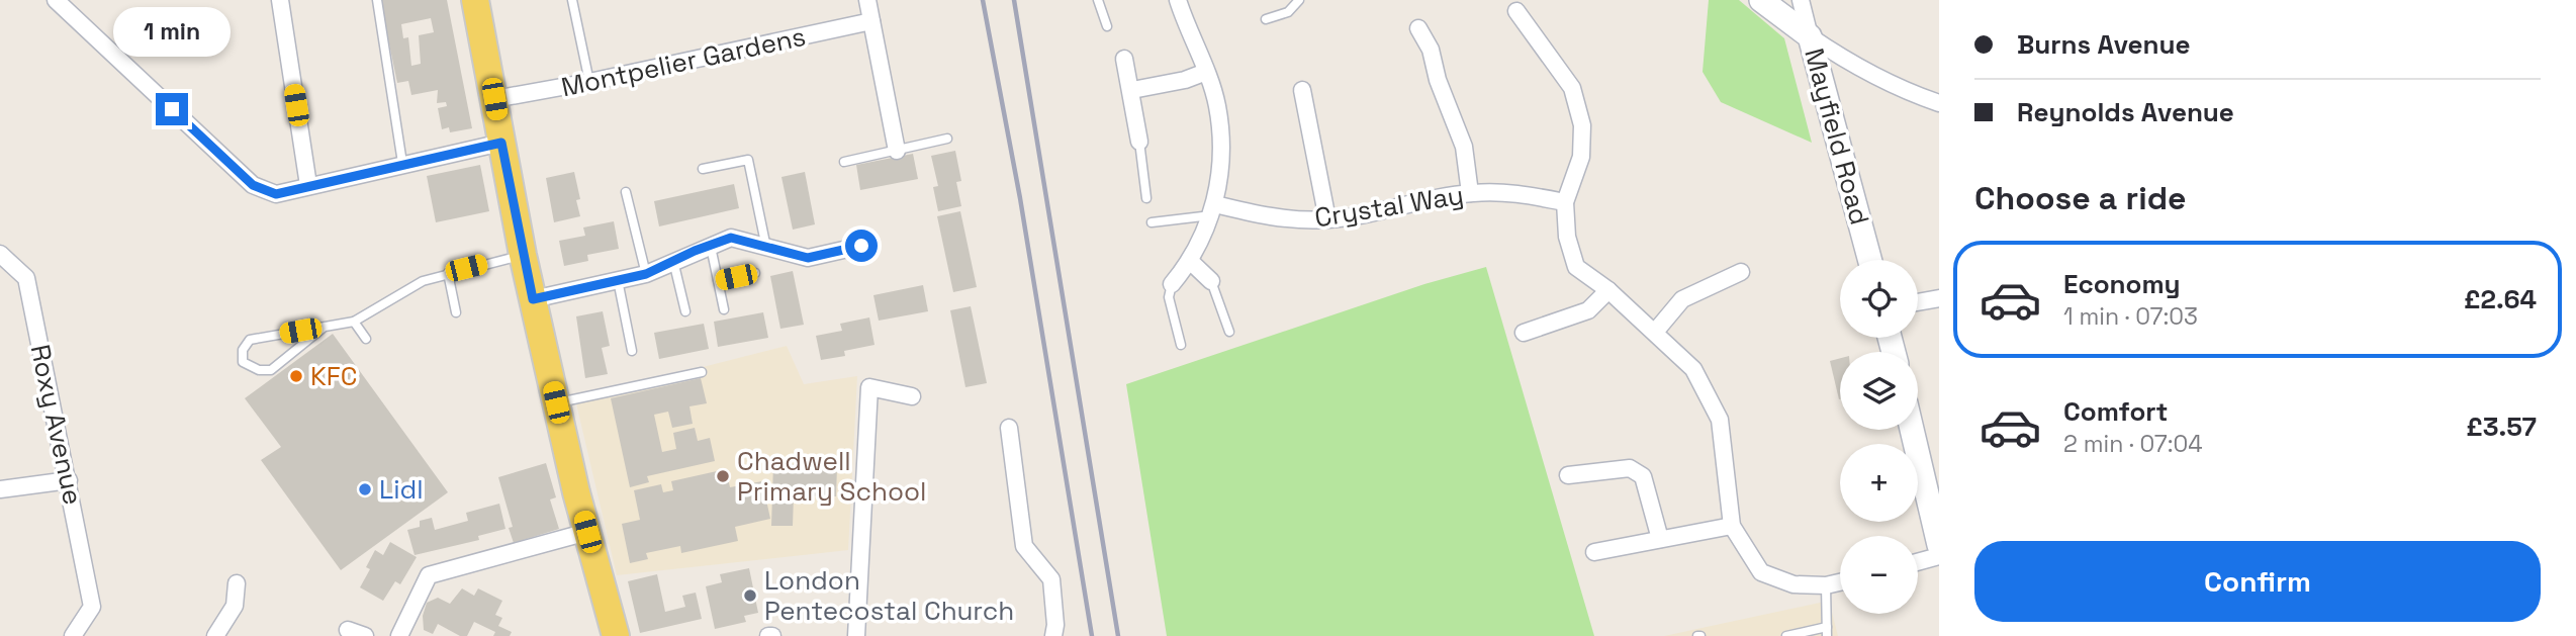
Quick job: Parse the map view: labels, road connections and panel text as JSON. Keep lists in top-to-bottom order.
{
  "streets": {
    "street": [
      "Montpelier Gardens",
      "Mayfield Road",
      "Crystal Way",
      "Roxy Avenue"
    ]
  },
  "places": [
    "KFC",
    "Chadwell Primary School",
    "Lidl",
    "London Pentecostal Church"
  ],
  "page": {
    "banner": ["Burns Avenue", "Reynolds Avenue"],
    "bubble": "1 min",
    "heading": "Choose a ride",
    "list": [
      {
        "name": "Economy",
        "note": "1 min · 07:03",
        "value": "£2.64"
      },
      {
        "name": "Comfort",
        "note": "2 min · 07:04",
        "value": "£3.57"
      }
    ],
    "map_buttons": ["+", "−"],
    "buttons": "Confirm"
  }
}
